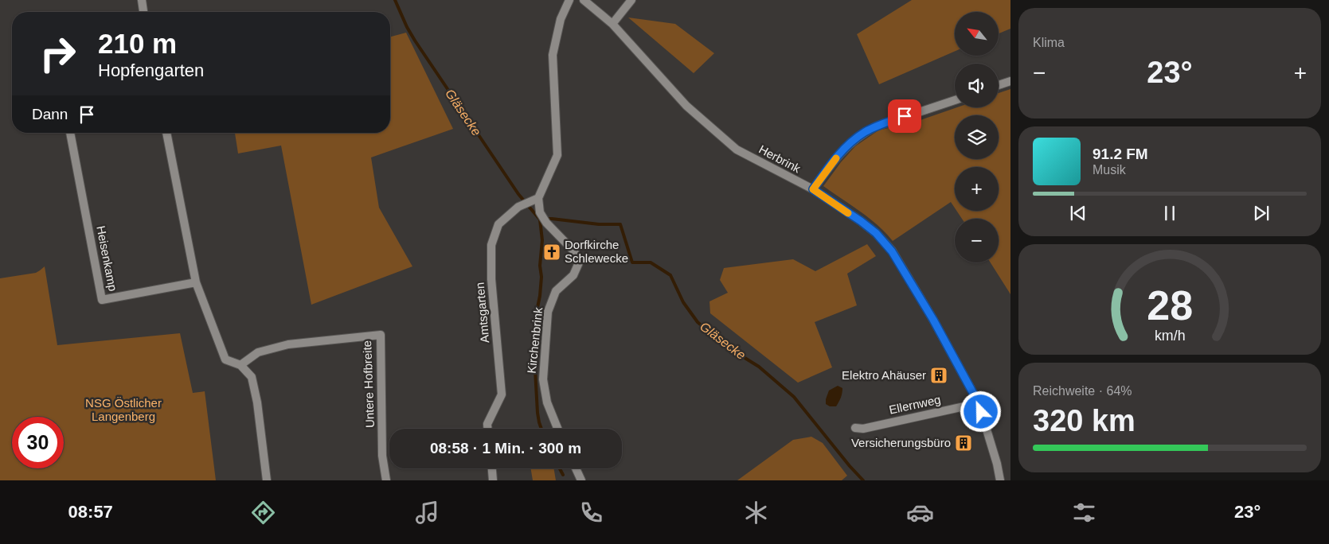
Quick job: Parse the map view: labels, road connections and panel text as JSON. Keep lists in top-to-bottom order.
{
  "streets": {
    "street": [
      "Herbrink",
      "Heisenkamp",
      "Amtsgarten",
      "Kirchenbrink",
      "Untere Hofbreite",
      "Ellernweg"
    ]
  },
  "crossings": [
    ["Herbrink", "Ellernweg"],
    ["Amtsgarten", "Kirchenbrink"]
  ],
  "water": ["Gläsecke"],
  "parks": ["NSG Östlicher Langenberg"],
  "places": {
    "church": ["Dorfkirche Schlewecke"],
    "building": ["Elektro Ahäuser", "Versicherungsbüro"]
  },
  "north": "top left",
  "page": {
    "tile": [
      "Klima",
      ["Reichweite · 64%", "320 km"]
    ],
    "map_buttons": ["+", "−"],
    "turn": ["210 m", "Hopfengarten"],
    "heat": ["−", "23°", "+"],
    "then": "Dann",
    "song": ["91.2 FM", "Musik"],
    "limit": "30",
    "trip": "08:58 · 1 Min. · 300 m",
    "tabs": ["08:57", "23°"],
    "gauge": ["28", "km/h"]
  }
}
